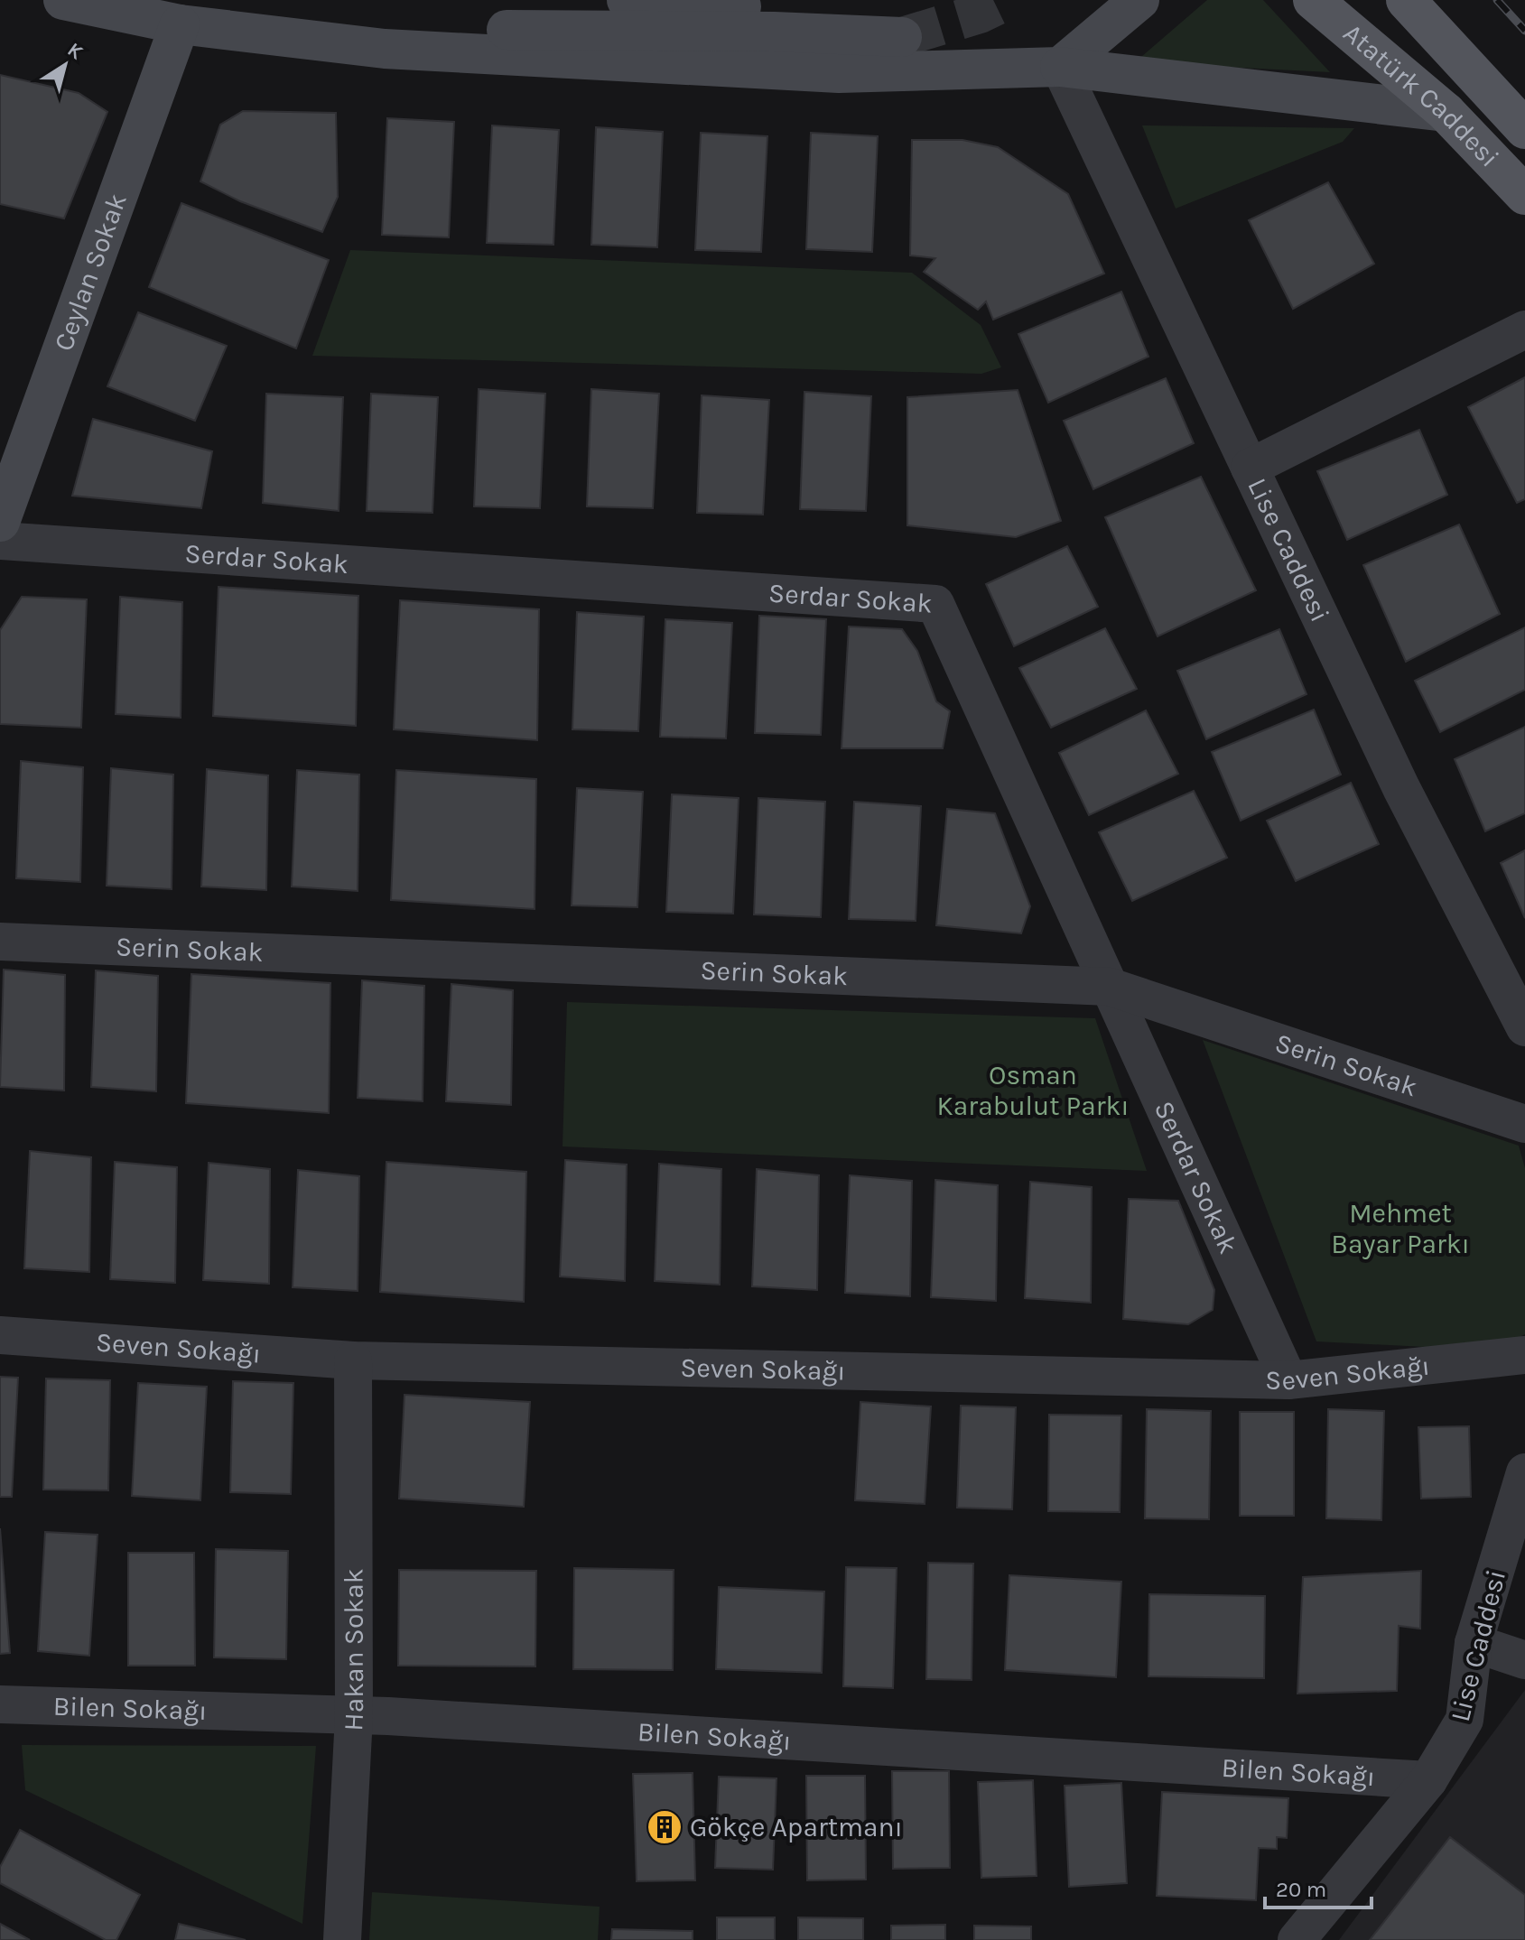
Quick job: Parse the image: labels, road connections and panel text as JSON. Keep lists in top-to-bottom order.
{
  "streets": {
    "main road": ["Atatürk Caddesi", "Ceylan Sokak"],
    "street": [
      "Lise Caddesi",
      "Serdar Sokak",
      "Serin Sokak",
      "Seven Sokağı",
      "Hakan Sokak",
      "Bilen Sokağı"
    ]
  },
  "crossings": [
    ["Lise Caddesi", "Bilen Sokağı"],
    ["Serdar Sokak", "Serin Sokak"],
    ["Serdar Sokak", "Seven Sokağı"],
    ["Seven Sokağı", "Hakan Sokak"],
    ["Hakan Sokak", "Bilen Sokağı"]
  ],
  "parks": ["Osman Karabulut Parkı", "Mehmet Bayar Parkı"],
  "places": {
    "building": ["Gökçe Apartmanı"]
  },
  "scale_bar": "20 m",
  "north": "top right"
}
